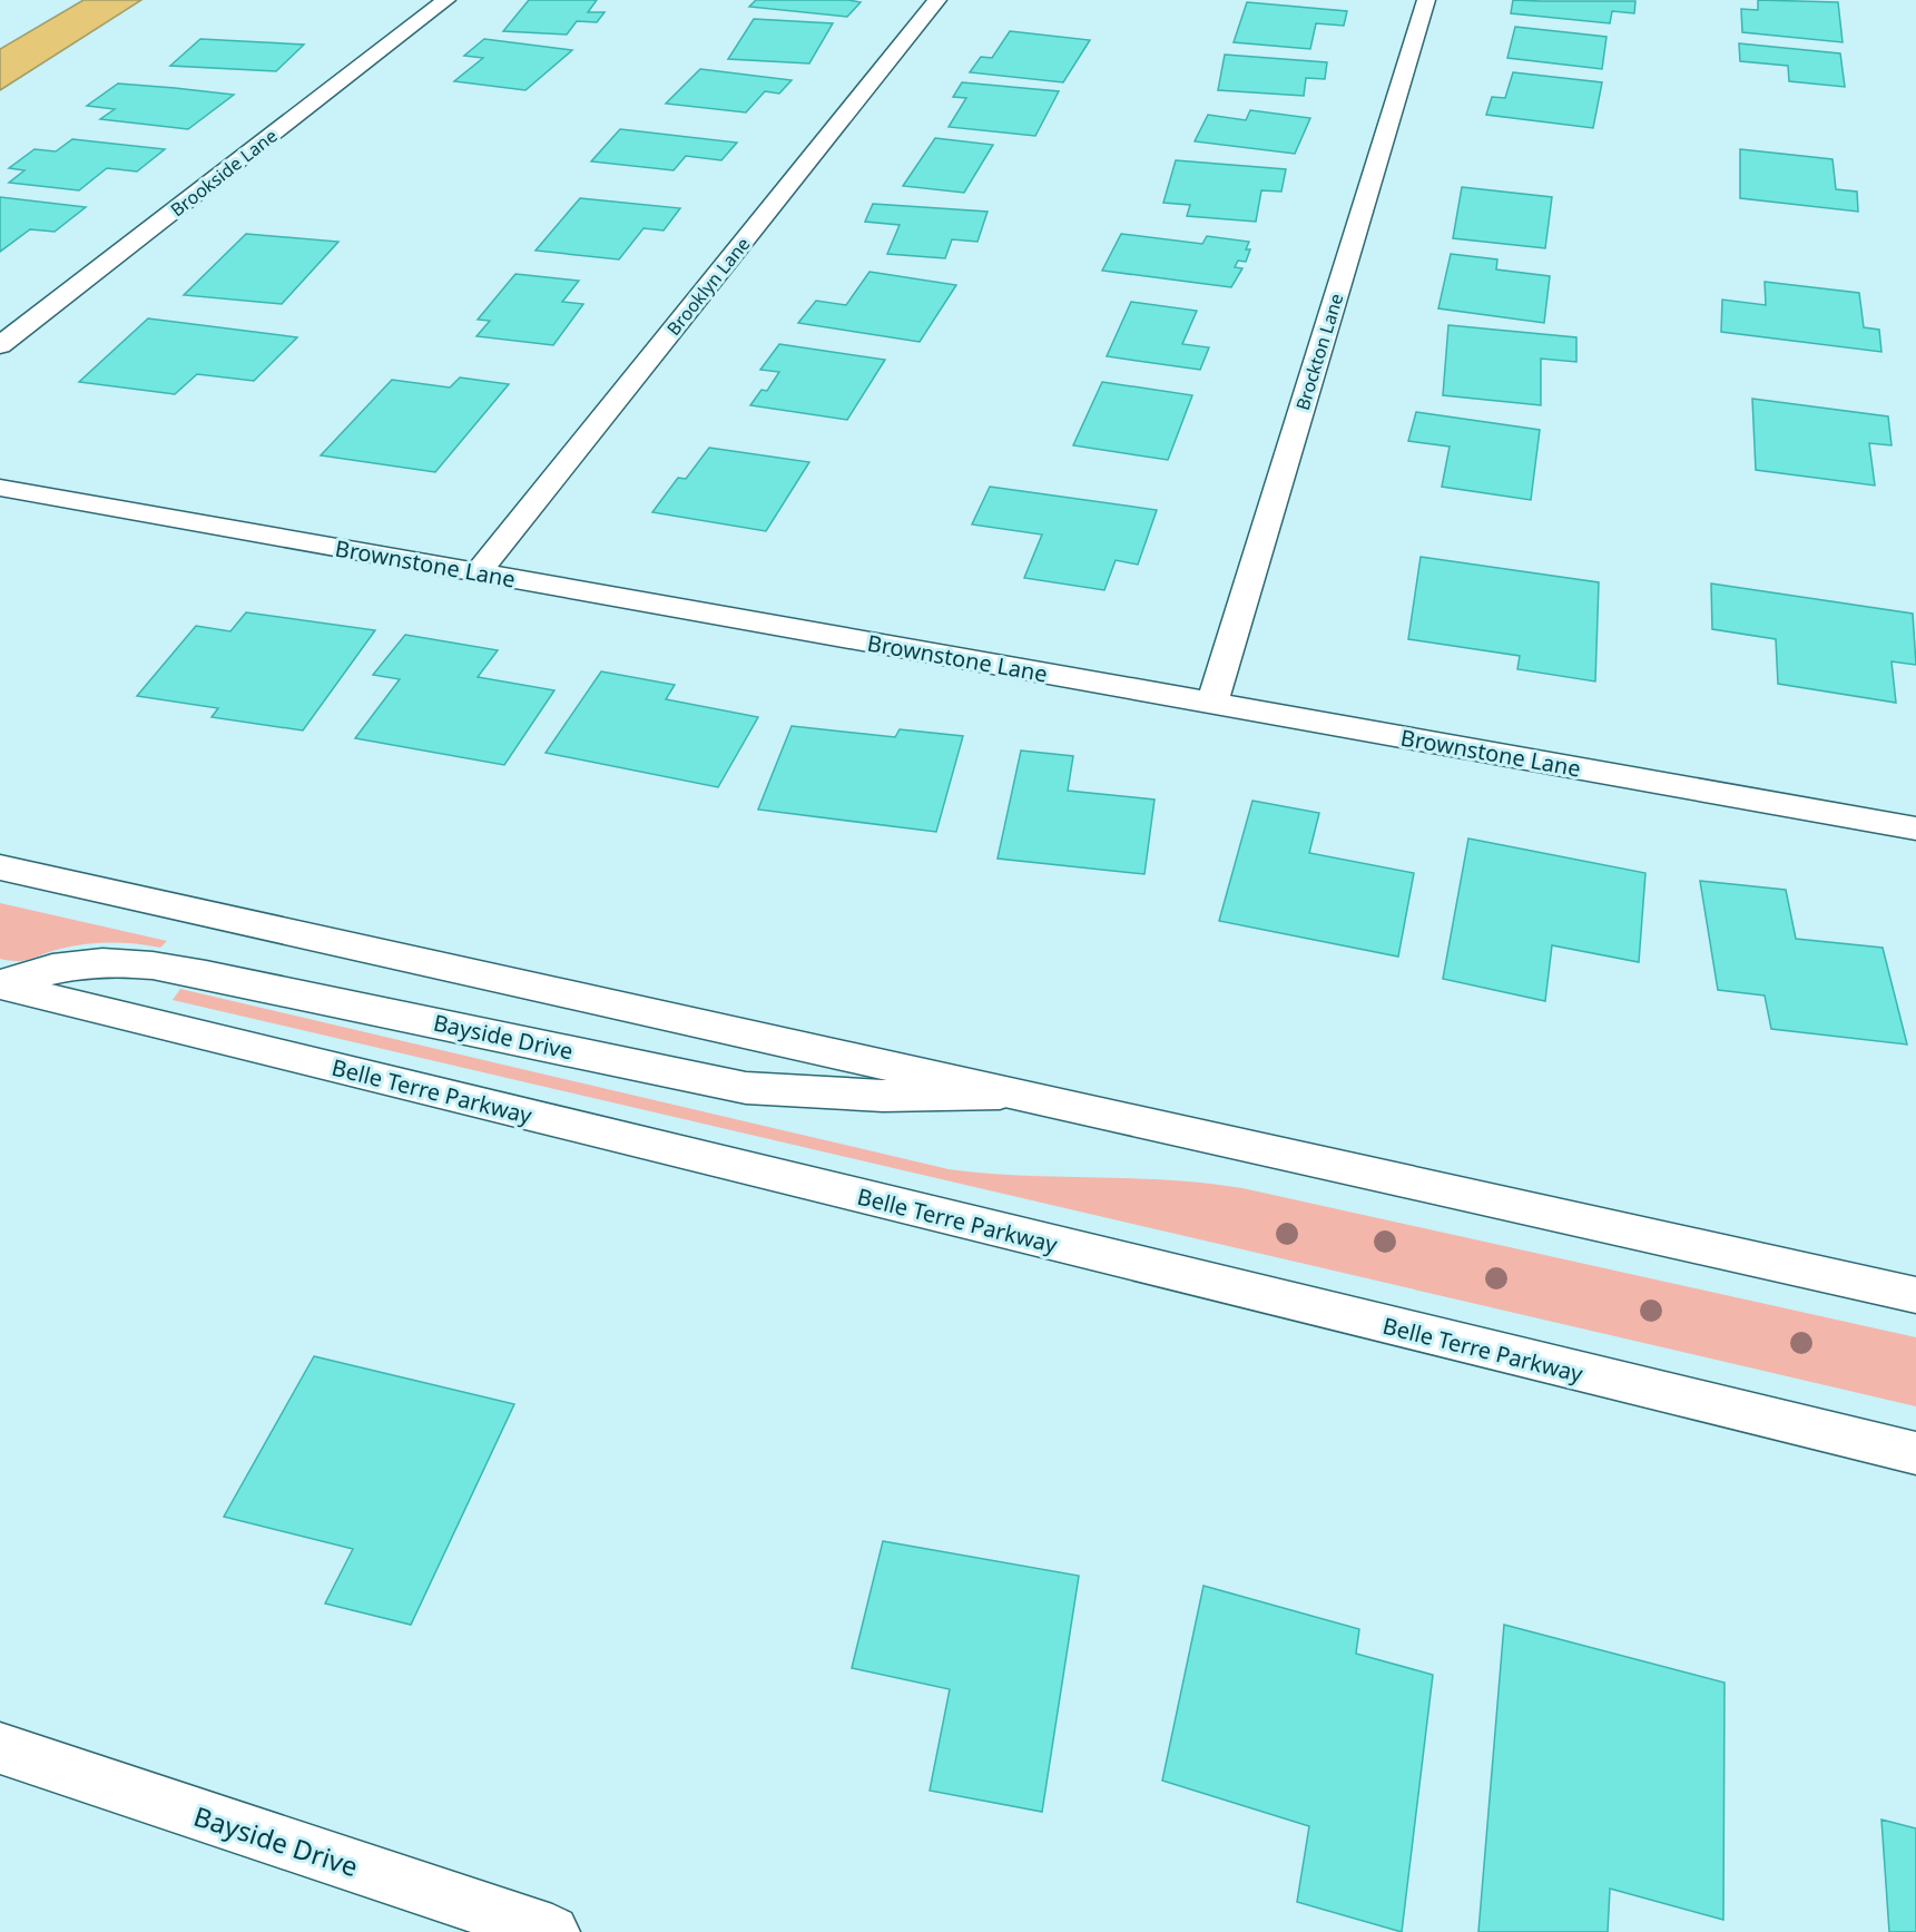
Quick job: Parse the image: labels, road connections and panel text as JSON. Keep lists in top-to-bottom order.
{
  "streets": {
    "street": [
      "Brookside Lane",
      "Brooklyn Lane",
      "Brockton Lane",
      "Brownstone Lane",
      "Bayside Drive",
      "Belle Terre Parkway"
    ]
  },
  "crossings": [
    ["Brooklyn Lane", "Brownstone Lane"],
    ["Brockton Lane", "Brownstone Lane"],
    ["Bayside Drive", "Belle Terre Parkway"]
  ]
}
